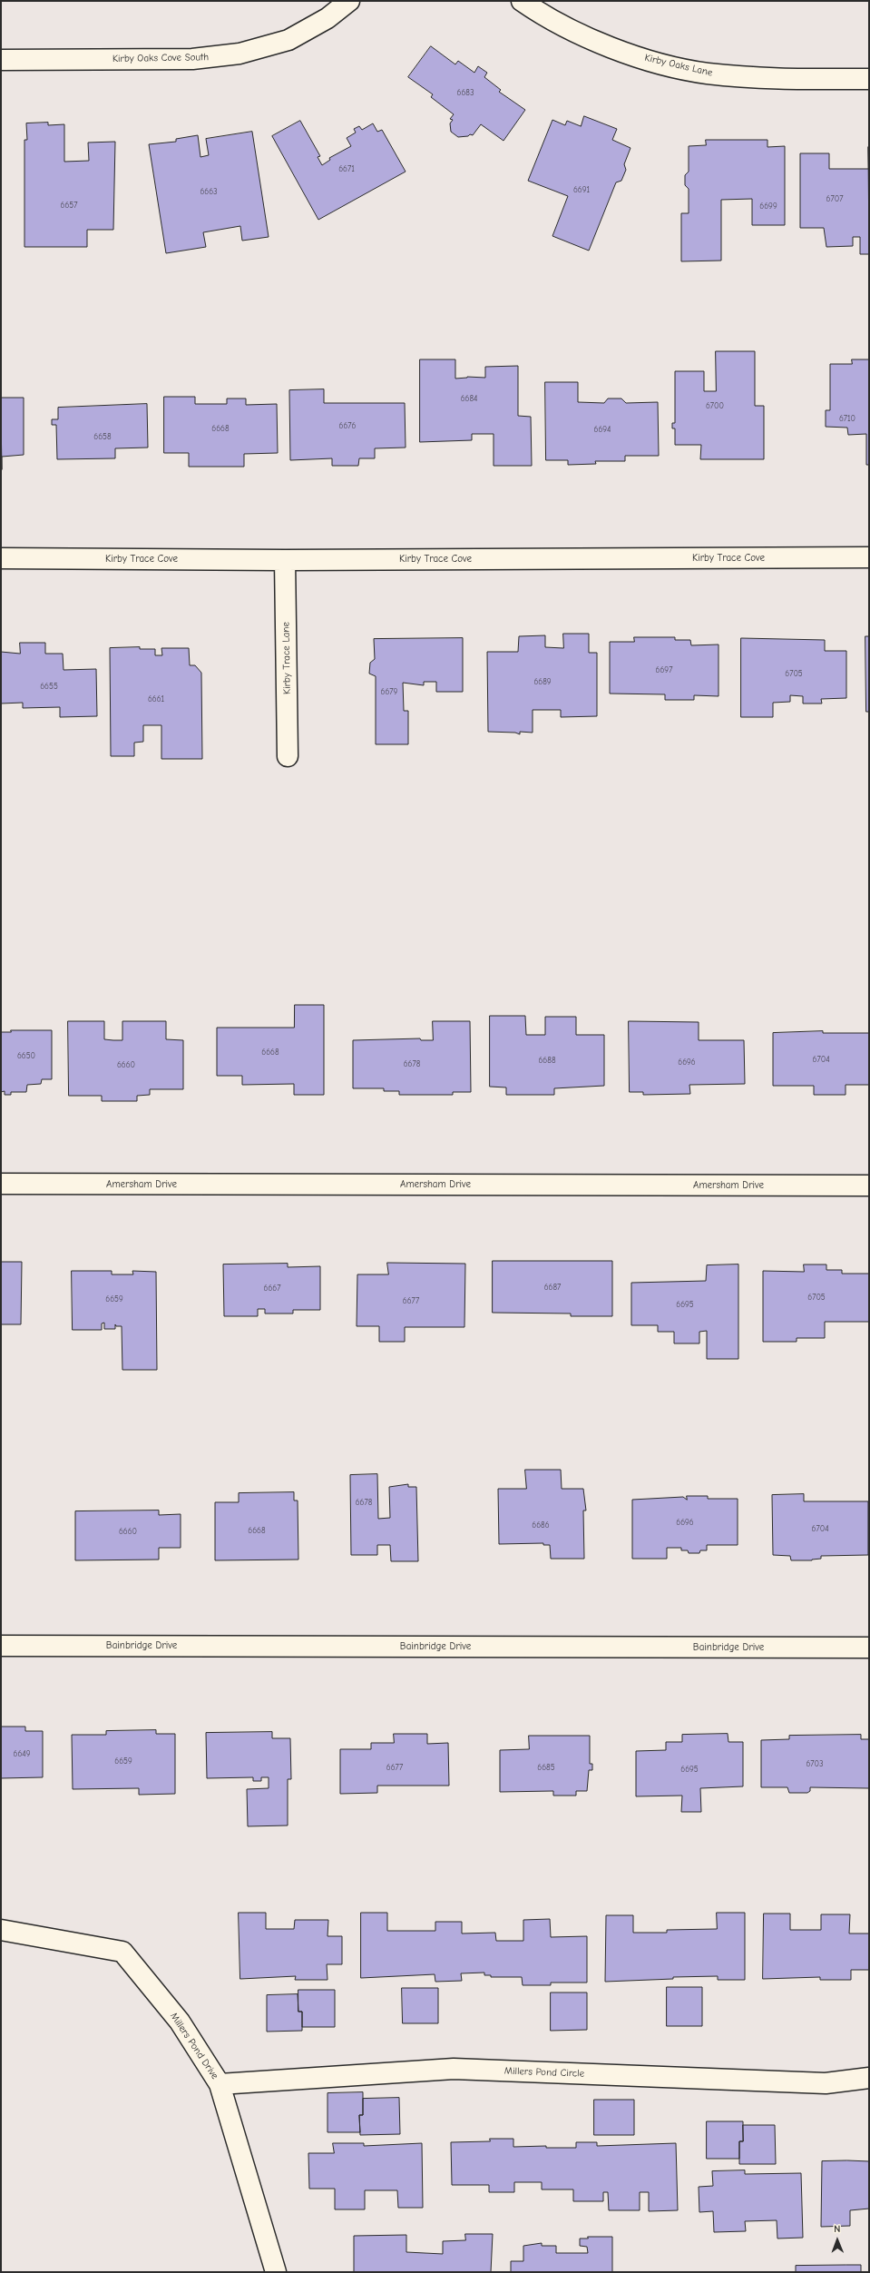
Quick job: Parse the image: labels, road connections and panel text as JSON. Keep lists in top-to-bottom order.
{
  "streets": {
    "street": [
      "Kirby Oaks Cove South",
      "Kirby Oaks Lane",
      "Kirby Trace Cove",
      "Kirby Trace Lane",
      "Amersham Drive",
      "Bainbridge Drive",
      "Millers Pond Drive",
      "Millers Pond Circle"
    ]
  },
  "crossings": [
    ["Kirby Trace Cove", "Kirby Trace Lane"],
    ["Millers Pond Drive", "Millers Pond Circle"]
  ],
  "house_numbers": [
    "6683",
    "6671",
    "6691",
    "6663",
    "6707",
    "6657",
    "6699",
    "6684",
    "6700",
    "6710",
    "6676",
    "6668",
    "6694",
    "6658",
    "6697",
    "6705",
    "6689",
    "6655",
    "6679",
    "6661",
    "6668",
    "6650",
    "6704",
    "6688",
    "6696",
    "6678",
    "6660",
    "6687",
    "6667",
    "6705",
    "6659",
    "6677",
    "6695",
    "6678",
    "6696",
    "6686",
    "6704",
    "6668",
    "6660",
    "6649",
    "6659",
    "6703",
    "6677",
    "6685",
    "6695"
  ],
  "north": "top"
}
